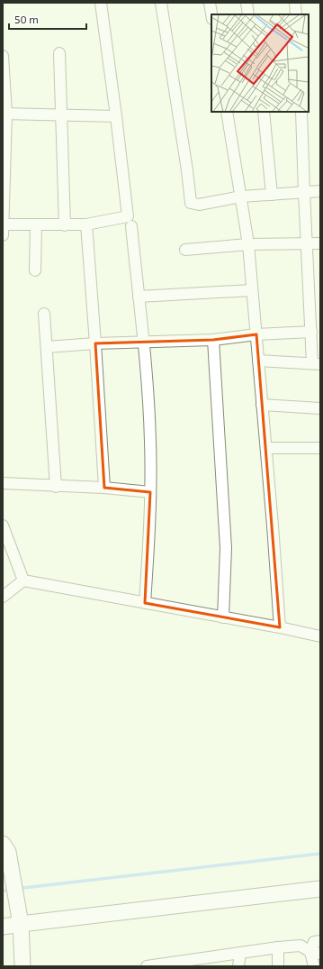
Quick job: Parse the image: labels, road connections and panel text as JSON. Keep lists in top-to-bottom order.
{
  "scale_bar": "50 m"
}
